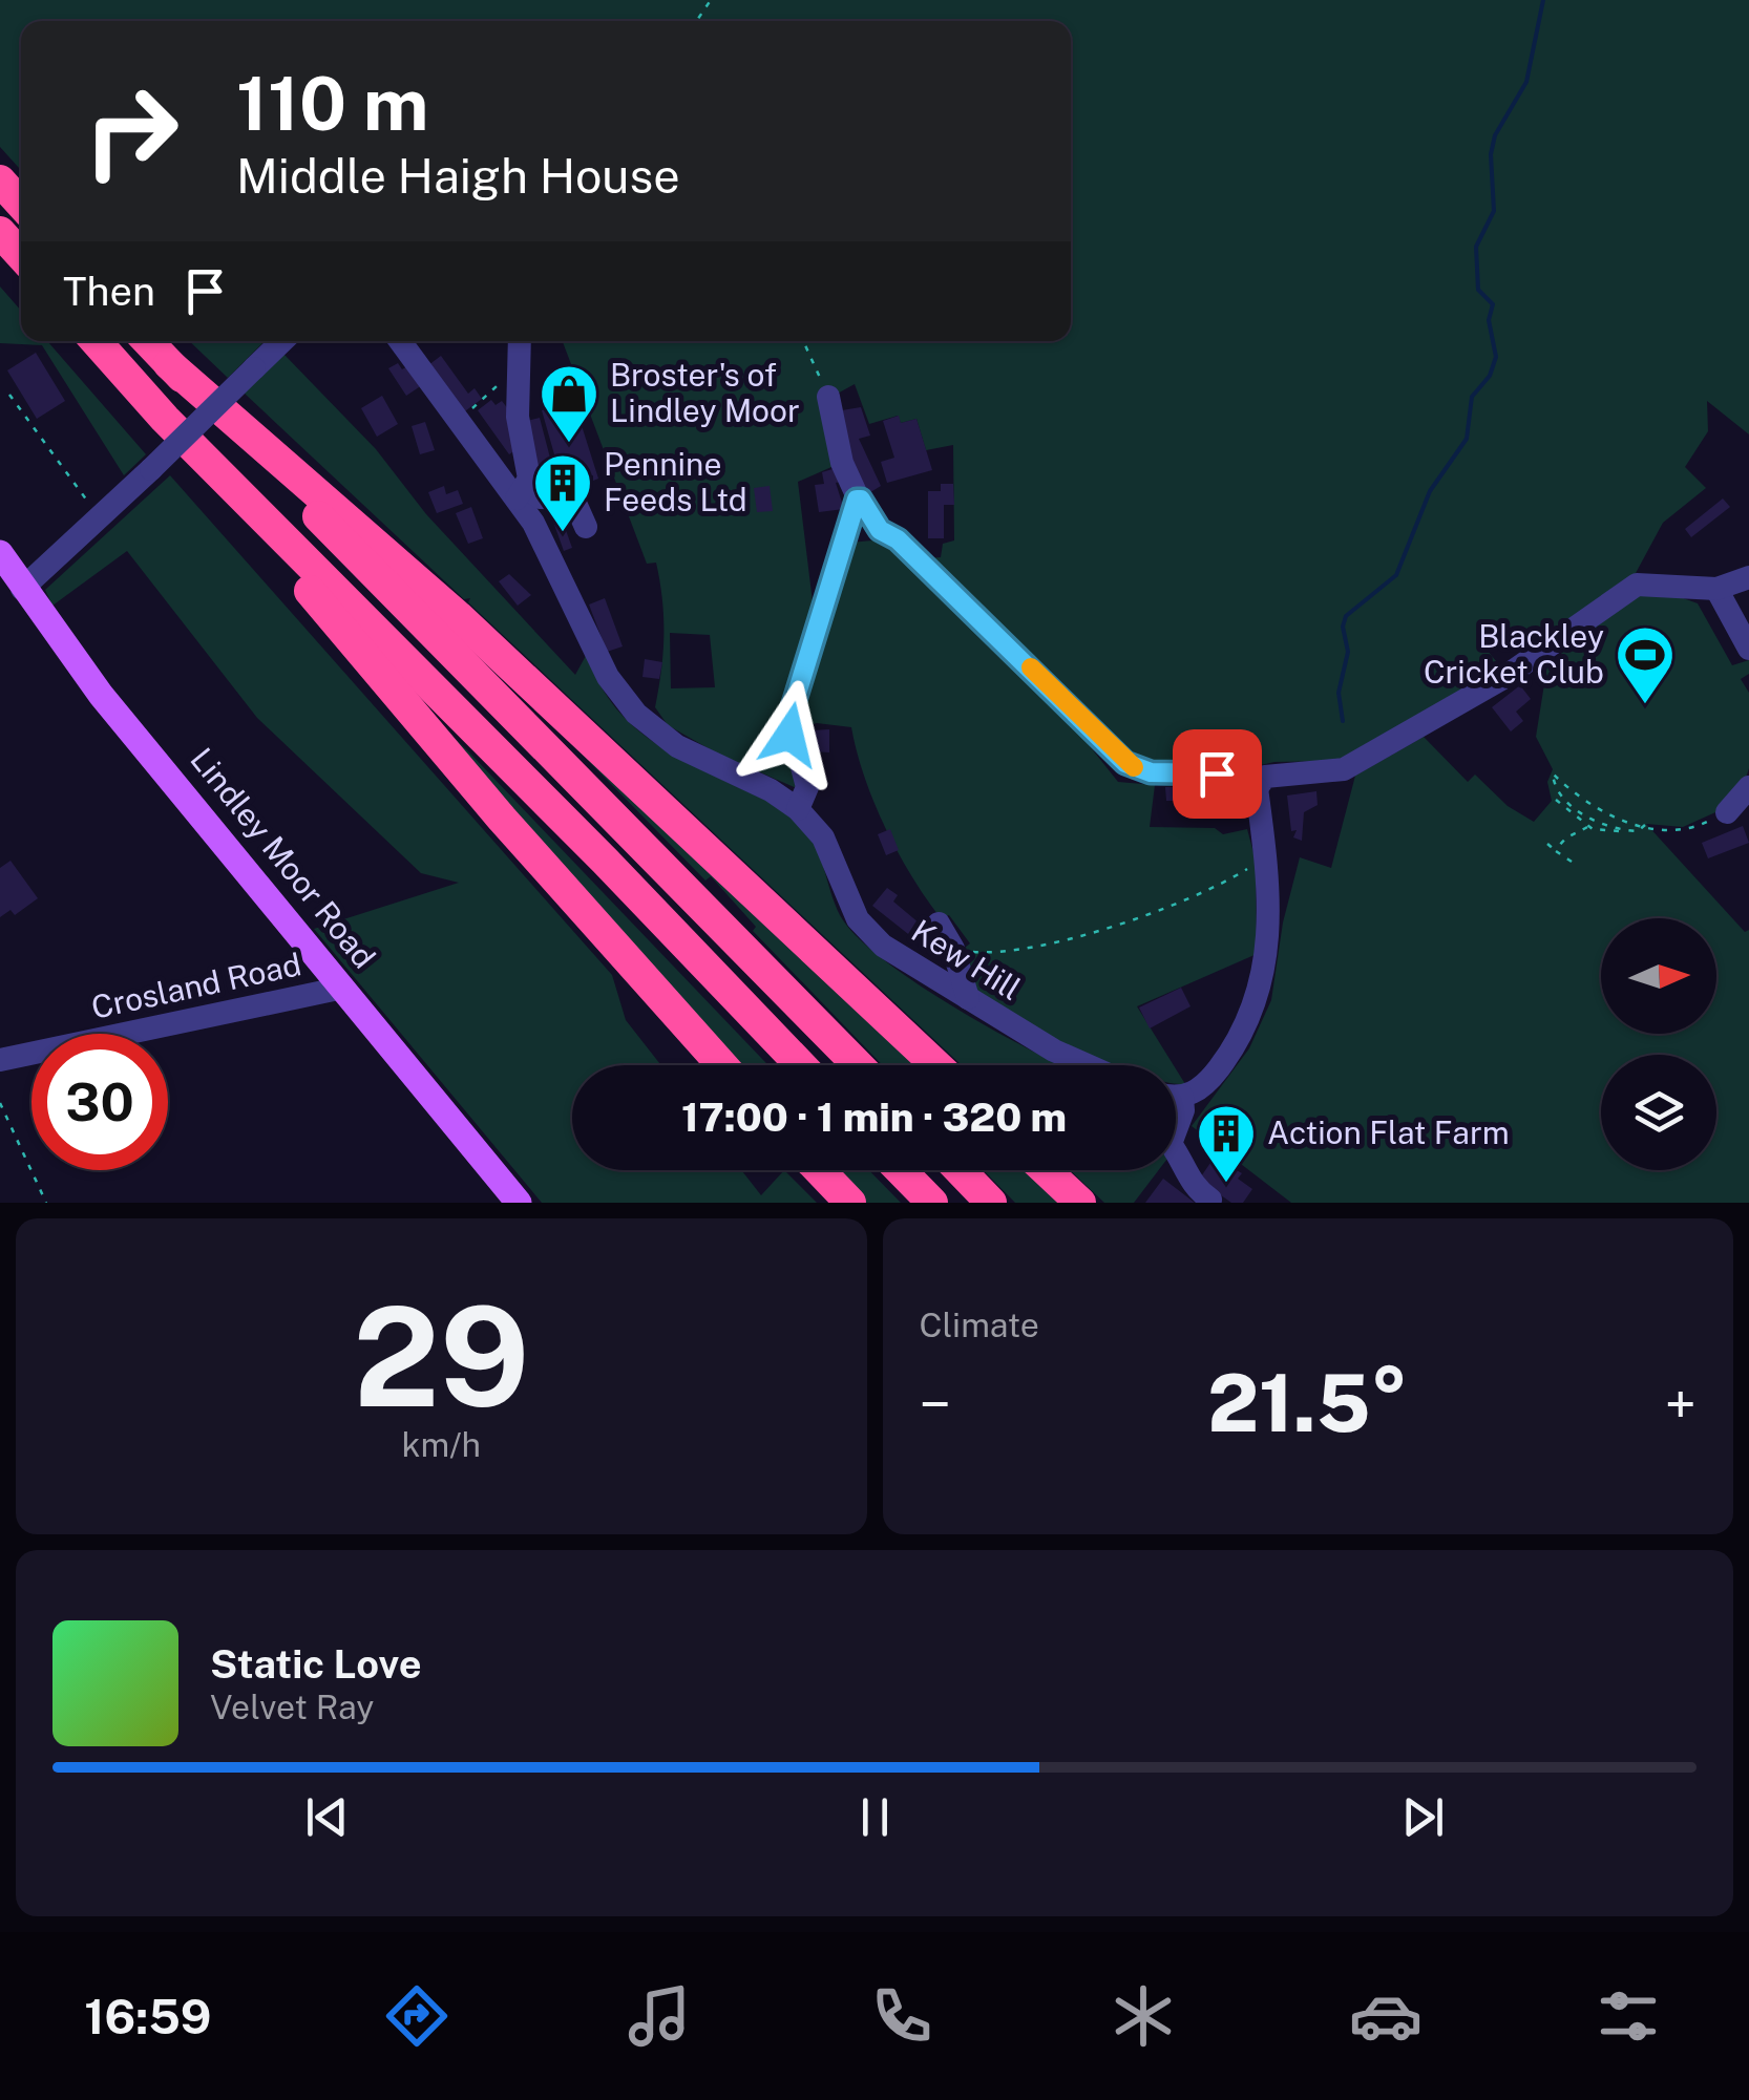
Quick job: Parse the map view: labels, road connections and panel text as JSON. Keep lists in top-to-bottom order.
{
  "streets": {
    "main road": ["Lindley Moor Road"],
    "street": ["Kew Hill", "Crosland Road"]
  },
  "crossings": [
    ["Lindley Moor Road", "Crosland Road"]
  ],
  "places": {
    "shop": ["Broster's of Lindley Moor"],
    "building": ["Pennine Feeds Ltd", "Action Flat Farm"],
    "sports": ["Blackley Cricket Club"]
  },
  "north": "right",
  "page": {
    "turn": ["110 m", "Middle Haigh House"],
    "then": "Then",
    "limit": "30",
    "trip": "17:00 · 1 min · 320 m",
    "tile": [
      ["29", "km/h"],
      "Climate"
    ],
    "heat": ["−", "21.5°", "+"],
    "song": ["Static Love", "Velvet Ray"],
    "tabs": "16:59"
  }
}
